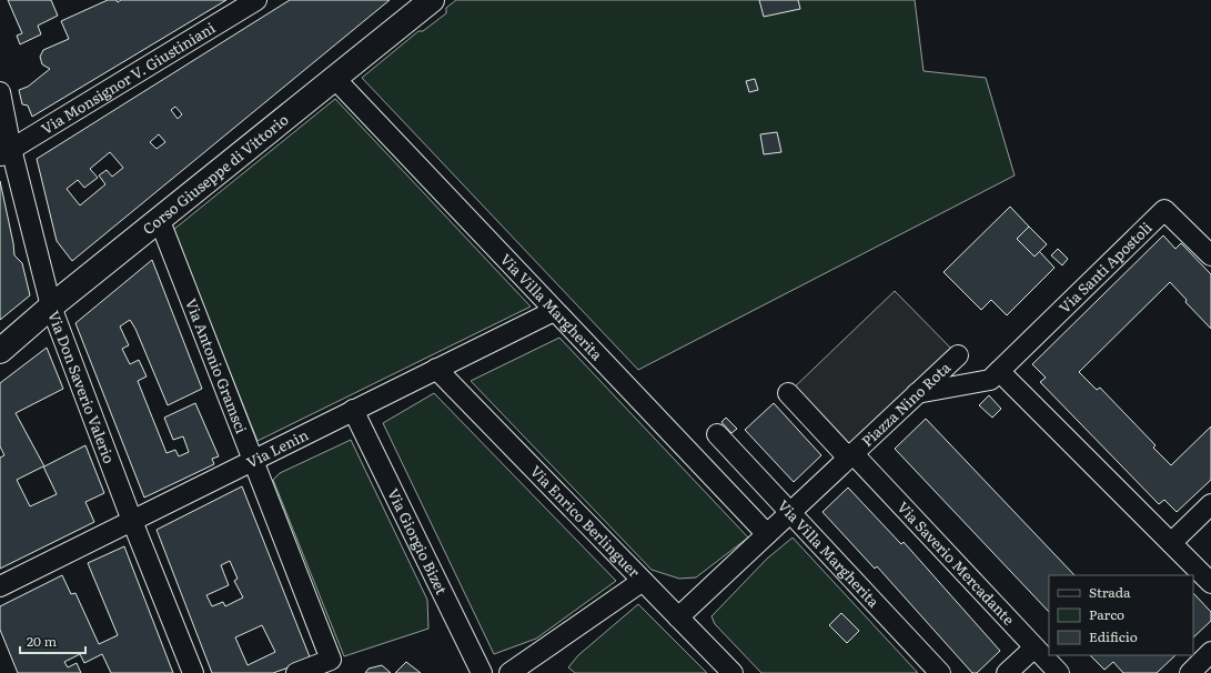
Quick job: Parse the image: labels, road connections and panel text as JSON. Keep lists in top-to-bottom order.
{
  "streets": {
    "street": [
      "Via Monsignor V. Giustiniani",
      "Corso Giuseppe di Vittorio",
      "Via Santi Apostoli",
      "Via Villa Margherita",
      "Via Antonio Gramsci",
      "Via Don Saverio Valerio",
      "Piazza Nino Rota",
      "Via Lenin",
      "Via Enrico Berlinguer",
      "Via Giorgio Bizet",
      "Via Saverio Mercadante"
    ]
  },
  "crossings": [
    ["Via Monsignor V. Giustiniani", "Via Don Saverio Valerio"],
    ["Corso Giuseppe di Vittorio", "Via Villa Margherita"],
    ["Corso Giuseppe di Vittorio", "Via Antonio Gramsci"],
    ["Corso Giuseppe di Vittorio", "Via Don Saverio Valerio"],
    ["Via Santi Apostoli", "Piazza Nino Rota"],
    ["Via Villa Margherita", "Via Lenin"],
    ["Via Antonio Gramsci", "Via Lenin"],
    ["Via Don Saverio Valerio", "Via Lenin"],
    ["Piazza Nino Rota", "Via Saverio Mercadante"],
    ["Via Lenin", "Via Enrico Berlinguer"],
    ["Via Lenin", "Via Giorgio Bizet"]
  ],
  "legend": ["Strada", "Parco", "Edificio"],
  "scale_bar": "20 m"
}
